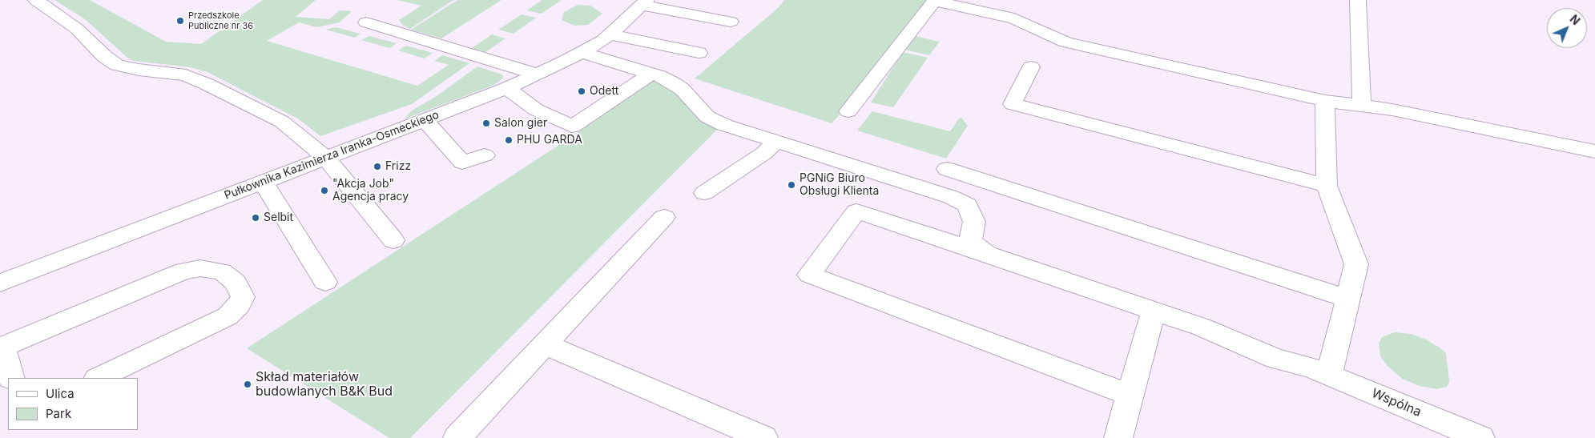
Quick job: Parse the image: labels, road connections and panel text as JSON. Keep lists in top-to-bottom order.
{
  "streets": {
    "street": ["Pułkownika Kazimierza Iranka-Osmeckiego", "Wspólna"]
  },
  "places": [
    "Przedszkole Publiczne nr 36",
    "Odett",
    "Salon gier",
    "PHU GARDA",
    "Frizz",
    "PGNiG Biuro Obsługi Klienta",
    "\"Akcja Job\" Agencja pracy",
    "Selbit",
    "Skład materiałów budowlanych B&K Bud"
  ],
  "legend": ["Ulica", "Park"],
  "north": "top right"
}
